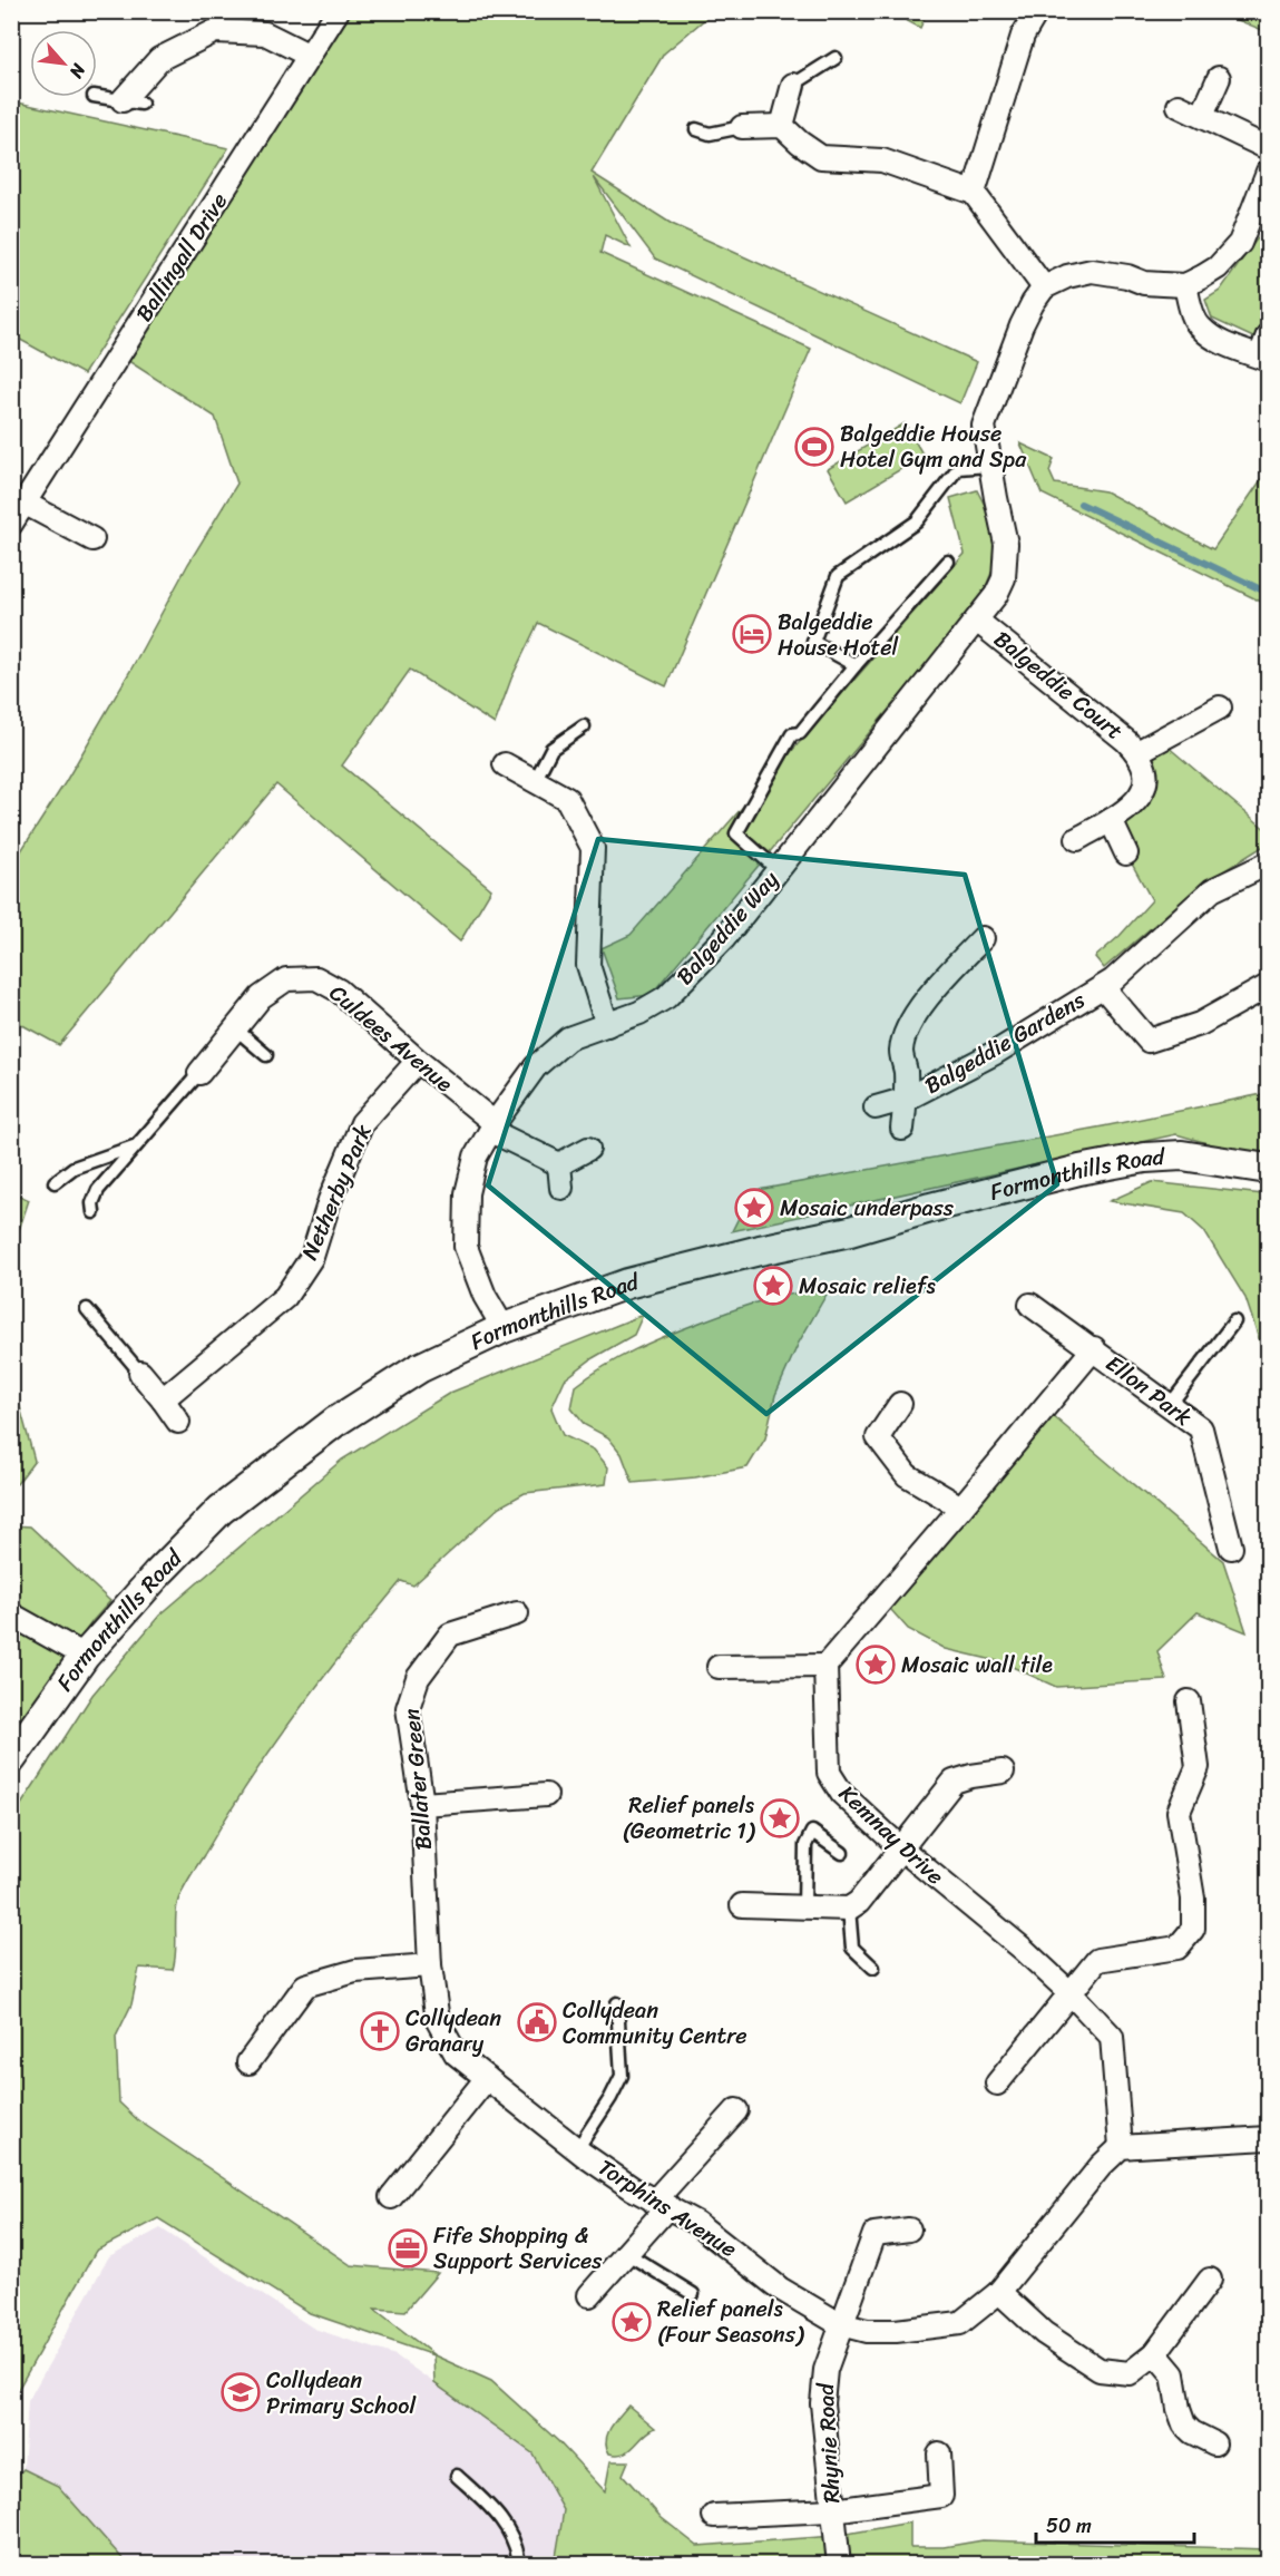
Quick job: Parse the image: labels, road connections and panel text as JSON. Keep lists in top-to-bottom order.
{
  "streets": {
    "street": [
      "Ballingall Drive",
      "Balgeddie Court",
      "Balgeddie Way",
      "Culdees Avenue",
      "Balgeddie Gardens",
      "Formonthills Road",
      "Netherby Park",
      "Ellon Park",
      "Ballater Green",
      "Kemnay Drive",
      "Torphins Avenue",
      "Rhynie Road"
    ]
  },
  "crossings": [
    ["Balgeddie Court", "Balgeddie Way"],
    ["Balgeddie Way", "Culdees Avenue"],
    ["Balgeddie Way", "Formonthills Road"],
    ["Culdees Avenue", "Netherby Park"],
    ["Ballater Green", "Torphins Avenue"],
    ["Kemnay Drive", "Torphins Avenue"],
    ["Torphins Avenue", "Rhynie Road"]
  ],
  "places": {
    "sports": ["Balgeddie House Hotel Gym and Spa"],
    "hotel": ["Balgeddie House Hotel"],
    "place": [
      "Mosaic underpass",
      "Mosaic reliefs",
      "Mosaic wall tile",
      "Relief panels (Geometric 1)",
      "Relief panels (Four Seasons)"
    ],
    "public building": ["Collydean Community Centre"],
    "church": ["Collydean Granary"],
    "office": ["Fife Shopping & Support Services"],
    "school or university": ["Collydean Primary School"]
  },
  "scale_bar": "50 m",
  "north": "bottom right"
}
